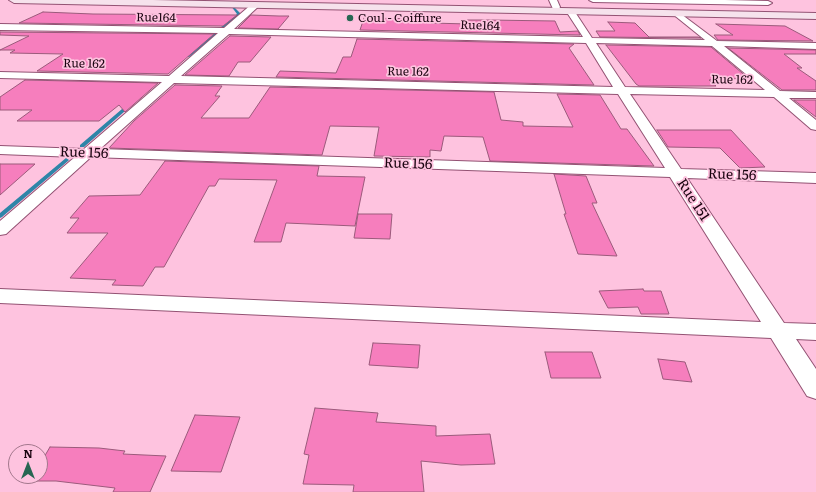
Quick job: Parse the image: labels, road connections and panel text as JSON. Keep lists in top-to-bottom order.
{
  "streets": {
    "street": [
      "Rue164",
      "Rue 162",
      "Rue 156",
      "Rue 151"
    ]
  },
  "crossings": [
    ["Rue164", "Rue 151"],
    ["Rue 162", "Rue 151"],
    ["Rue 156", "Rue 151"]
  ],
  "places": ["Coul - Coiffure"],
  "north": "top"
}
